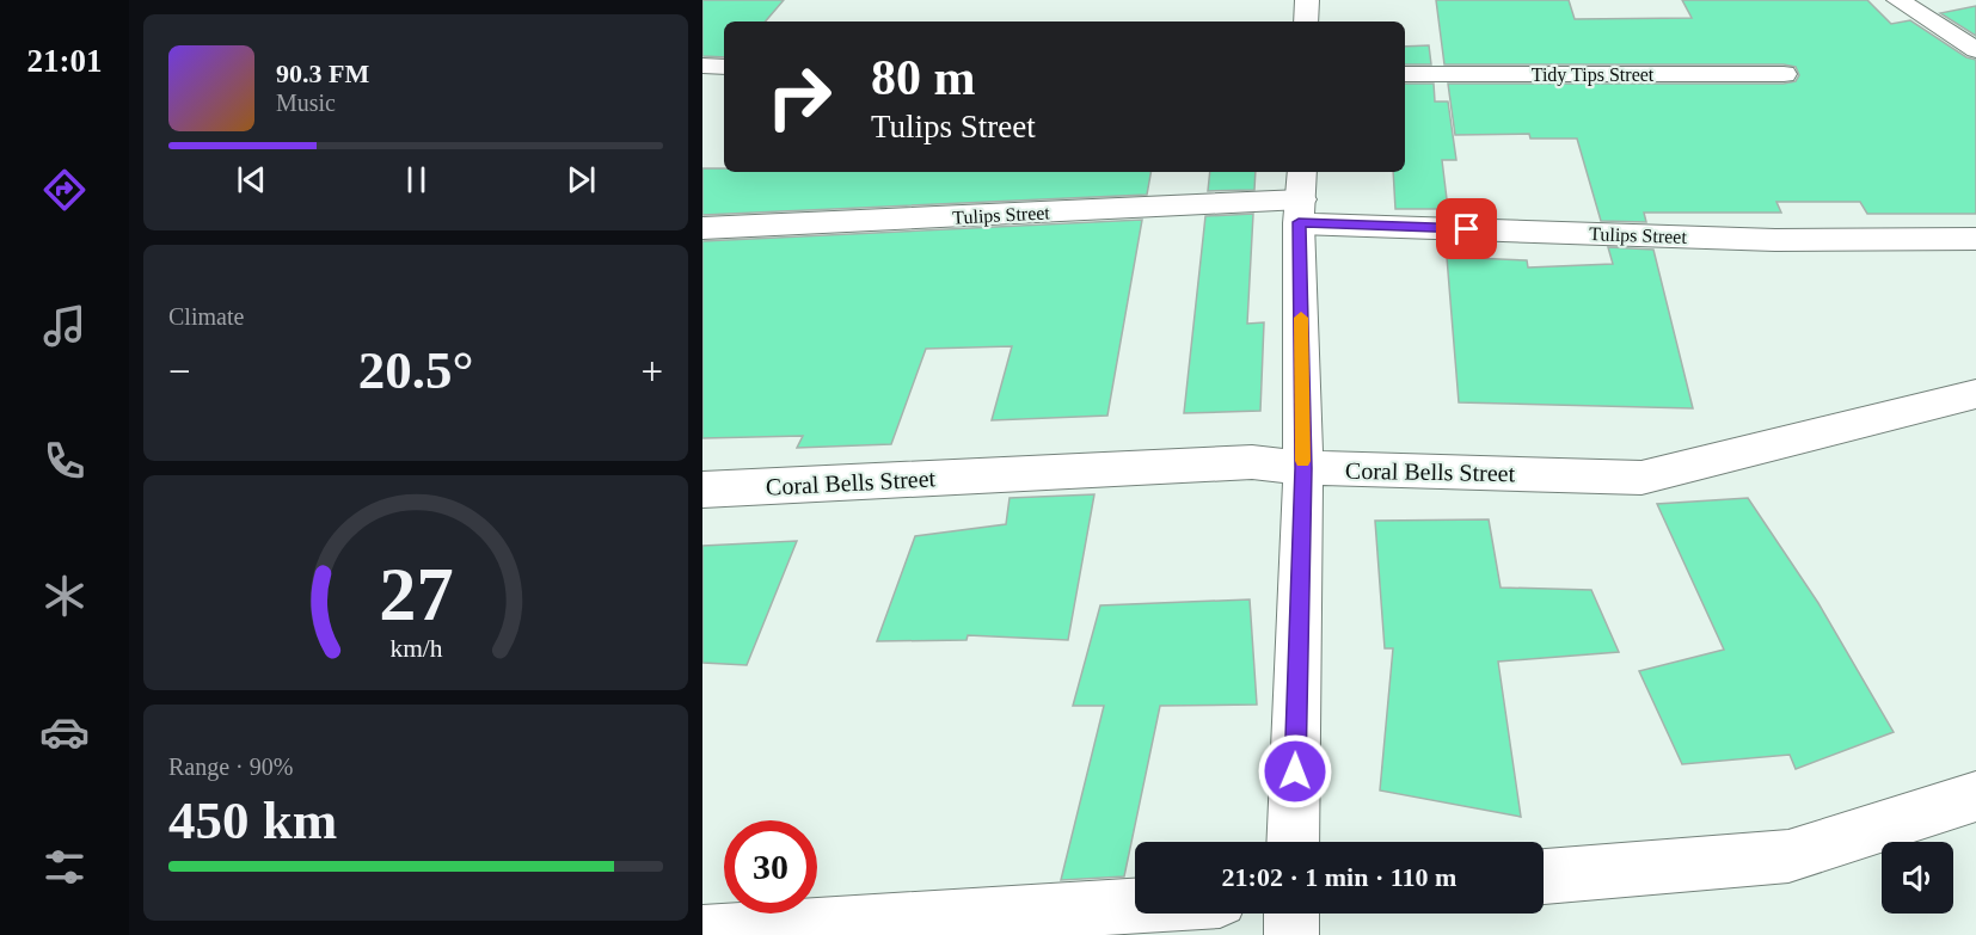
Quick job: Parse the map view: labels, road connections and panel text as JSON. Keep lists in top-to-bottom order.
{
  "streets": {
    "street": ["Tidy Tips Street", "Tulips Street", "Coral Bells Street"]
  },
  "page": {
    "tabs": "21:01",
    "turn": ["80 m", "Tulips Street"],
    "song": ["90.3 FM", "Music"],
    "tile": [
      "Climate",
      ["Range · 90%", "450 km"]
    ],
    "heat": ["−", "20.5°", "+"],
    "limit": "30",
    "trip": "21:02 · 1 min · 110 m",
    "gauge": ["27", "km/h"]
  }
}
